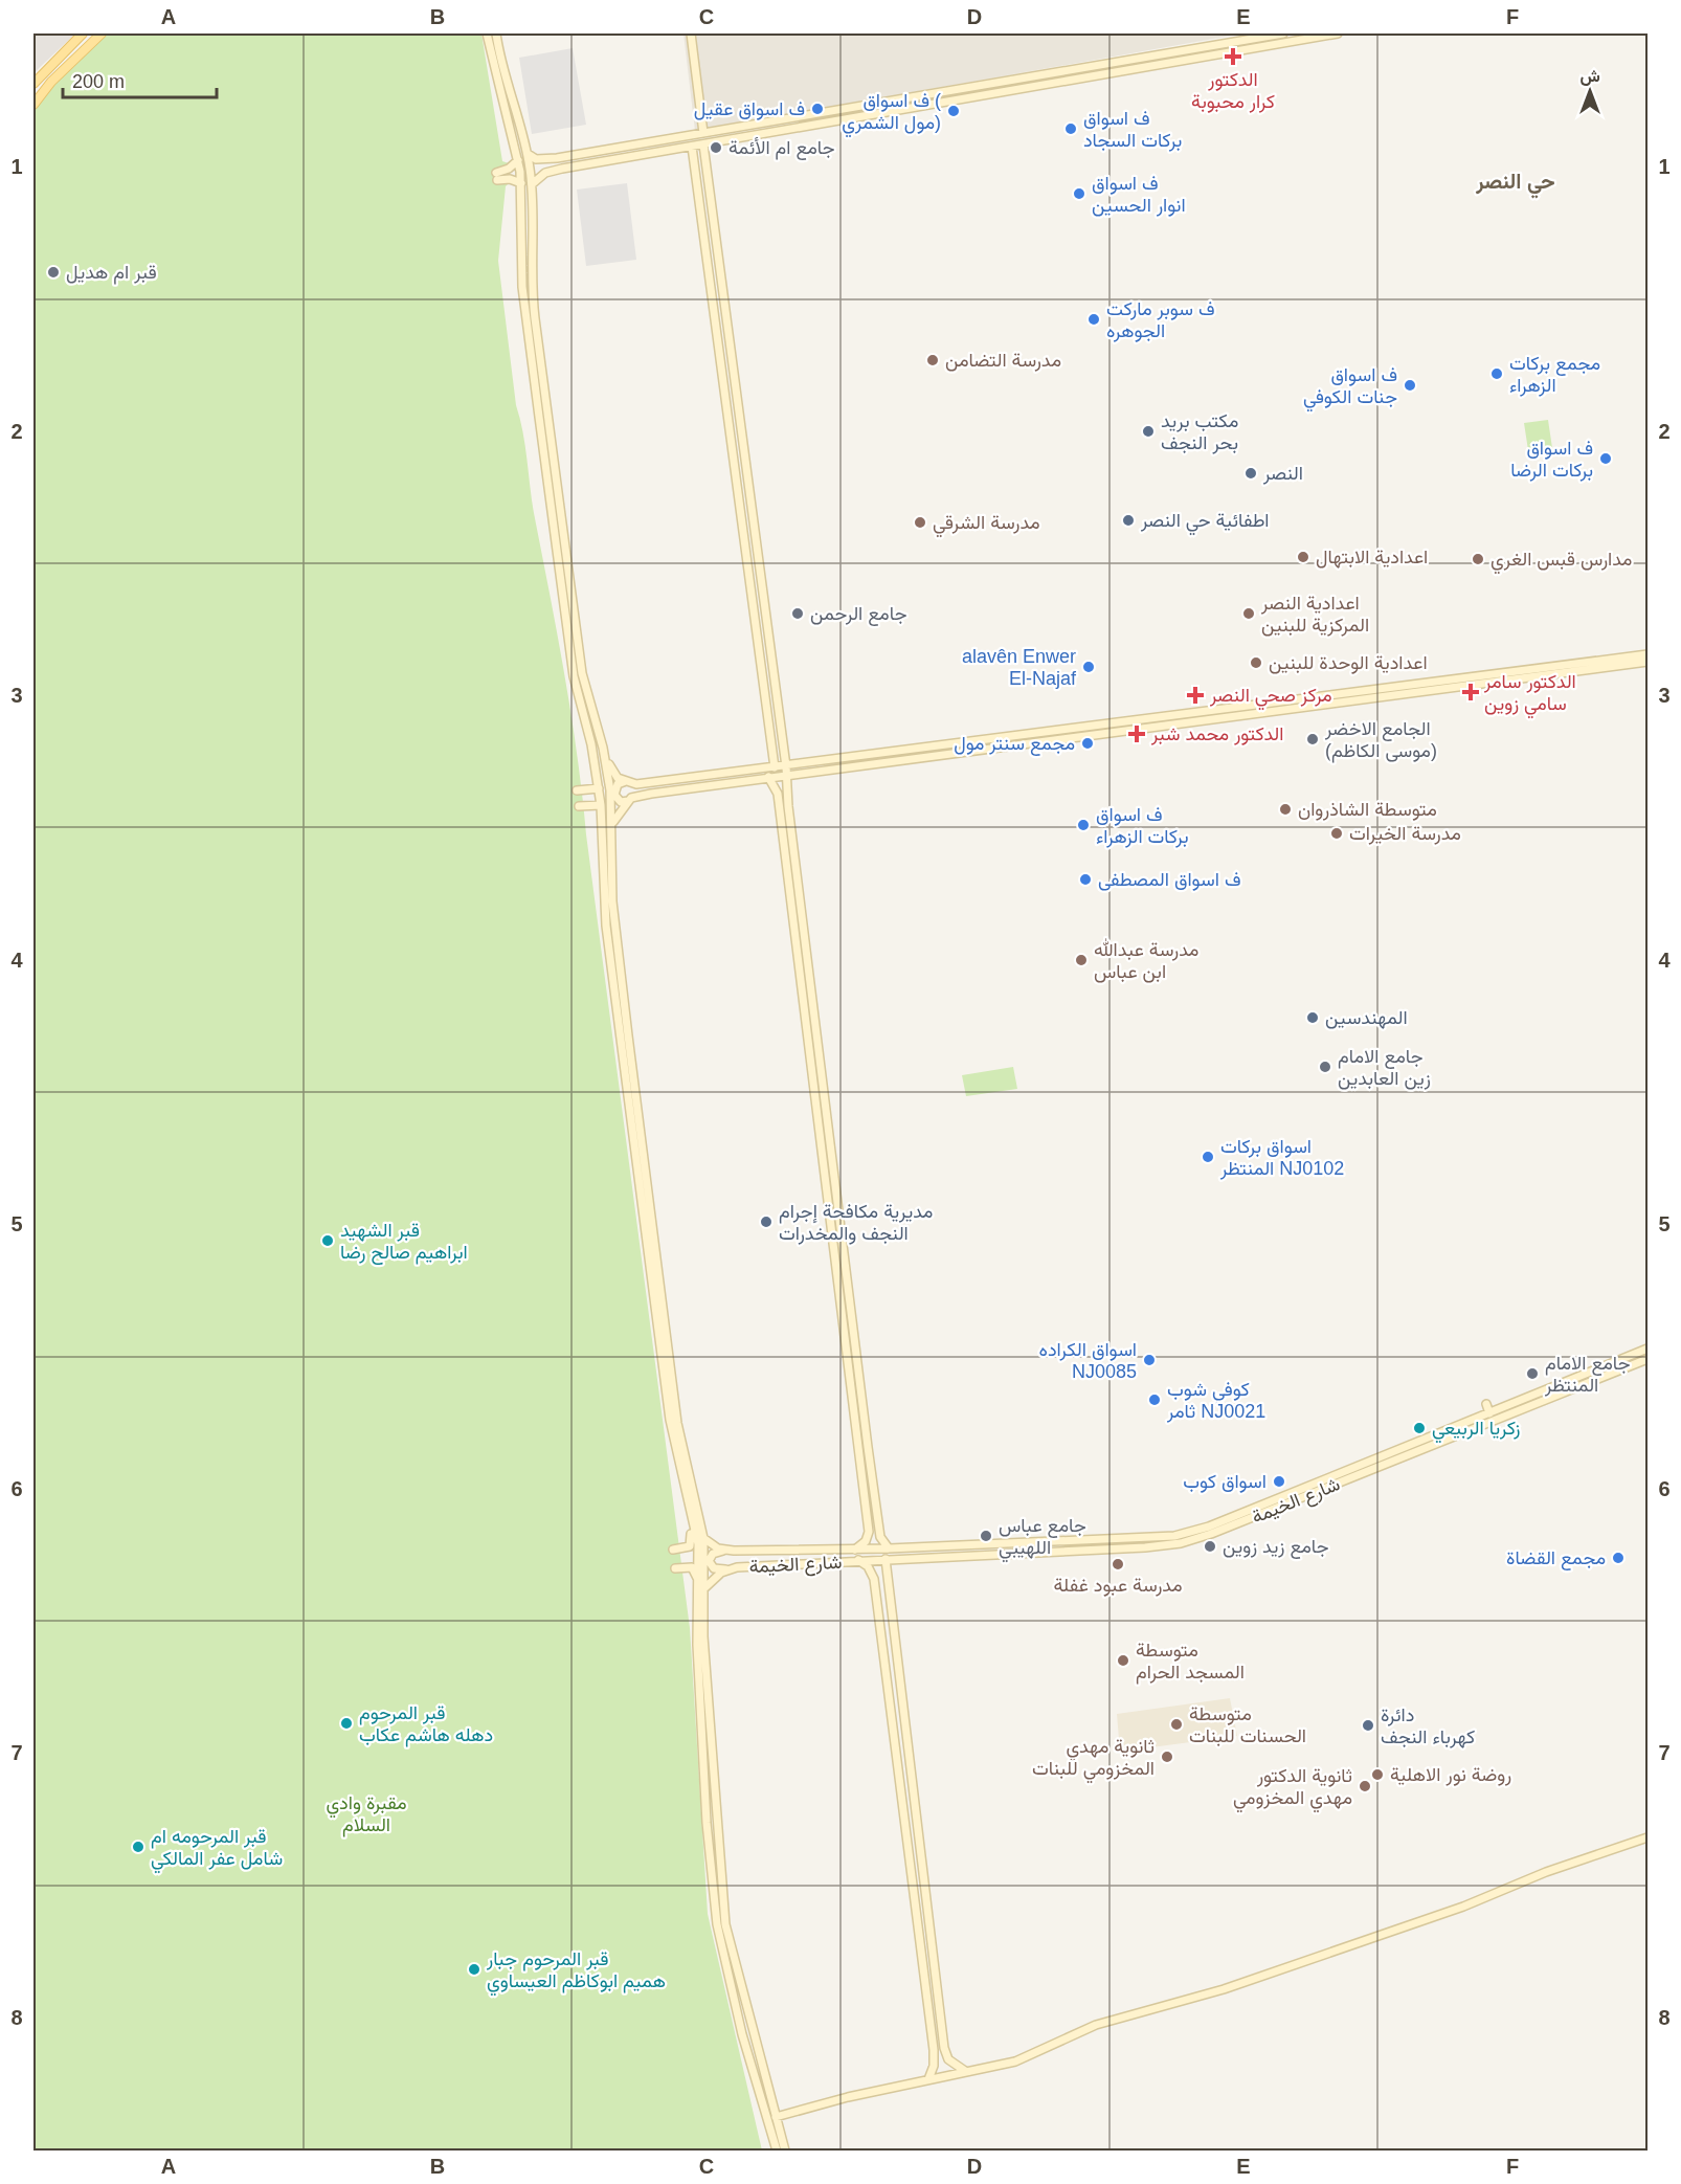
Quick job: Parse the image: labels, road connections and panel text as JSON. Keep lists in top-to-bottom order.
{
  "streets": {
    "street": ["شارع الخيمة"]
  },
  "districts": ["حي النصر"],
  "parks": ["مقبرة وادي السلام"],
  "places": {
    "health": [
      "الدكتور كرار محبوبة",
      "الدكتور سامر سامي زوين",
      "مركز صحي النصر",
      "الدكتور محمد شبر"
    ],
    "other": [
      "ف اسواق عقيل",
      "ف اسواق ( مول الشمري)",
      "ف اسواق بركات السجاد",
      "جامع ام الأئمة",
      "ف اسواق انوار الحسين",
      "قبر ام هديل",
      "ف سوبر ماركت الجوهره",
      "مدرسة التضامن",
      "مجمع بركات الزهراء",
      "ف اسواق جنات الكوفي",
      "مكتب بريد بحر النجف",
      "ف اسواق بركات الرضا",
      "النصر",
      "اطفائية حي النصر",
      "مدرسة الشرقي",
      "اعدادية الابتهال",
      "مدارس قبس الغري",
      "جامع الرحمن",
      "اعدادية النصر المركزية للبنين",
      "اعدادية الوحدة للبنين",
      "alavên Enwer El-Najaf",
      "الجامع الاخضر (موسى الكاظم)",
      "مجمع سنتر مول",
      "متوسطة الشاذروان",
      "ف اسواق بركات الزهراء",
      "مدرسة الخيرات",
      "ف اسواق المصطفى",
      "مدرسة عبدالله ابن عباس",
      "المهندسين",
      "جامع الامام زين العابدين",
      "اسواق بركات المنتظر NJ0102",
      "مديرية مكافحة إجرام النجف والمخدرات",
      "قبر الشهيد ابراهيم صالح رضا",
      "اسواق الكراده NJ0085",
      "جامع الامام المنتظر",
      "كوفي شوب ثامر NJ0021",
      "زكريا الربيعي",
      "اسواق كوب",
      "جامع عباس اللهيبي",
      "جامع زيد زوين",
      "مجمع القضاة",
      "مدرسة عبود غفلة",
      "متوسطة المسجد الحرام",
      "قبر المرحوم دهله هاشم عكاب",
      "متوسطة الحسنات للبنات",
      "دائرة كهرباء النجف",
      "ثانوية مهدي المخزومي للبنات",
      "روضة نور الاهلية",
      "ثانوية الدكتور مهدي المخزومي",
      "قبر المرحومه ام شامل عفر المالكي",
      "قبر المرحوم جبار هميم ابوكاظم العيساوي"
    ]
  },
  "scale_bar": "200 m",
  "north": "top",
  "grid": {
    "columns": [
      "A",
      "B",
      "C",
      "D",
      "E",
      "F"
    ],
    "rows": [
      "1",
      "2",
      "3",
      "4",
      "5",
      "6",
      "7",
      "8"
    ]
  }
}
